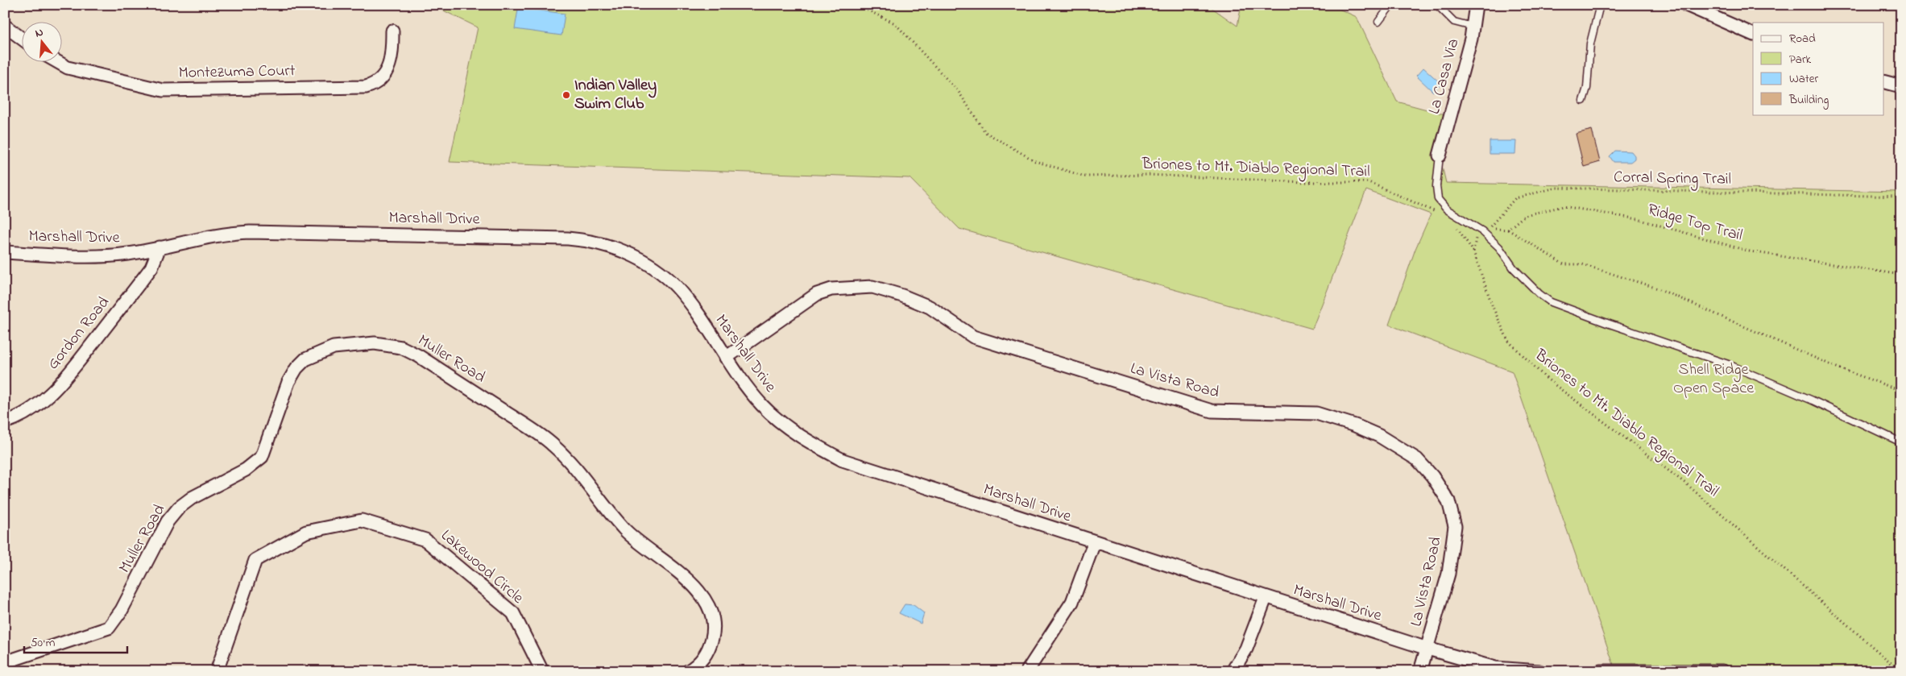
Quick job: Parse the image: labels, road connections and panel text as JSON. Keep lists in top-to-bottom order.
{
  "streets": {
    "street": [
      "Montezuma Court",
      "La Casa Via",
      "Marshall Drive",
      "Gordon Road",
      "Muller Road",
      "La Vista Road",
      "Lakewood Circle"
    ],
    "path": ["Briones to Mt. Diablo Regional Trail", "Corral Spring Trail", "Ridge Top Trail"]
  },
  "crossings": [
    ["Briones to Mt. Diablo Regional Trail", "Corral Spring Trail"],
    ["Marshall Drive", "Gordon Road"],
    ["Marshall Drive", "La Vista Road"]
  ],
  "parks": ["Shell Ridge Open Space"],
  "places": ["Indian Valley Swim Club"],
  "legend": [
    "Road",
    "Park",
    "Water",
    "Building"
  ],
  "scale_bar": "50 m",
  "north": "top"
}
